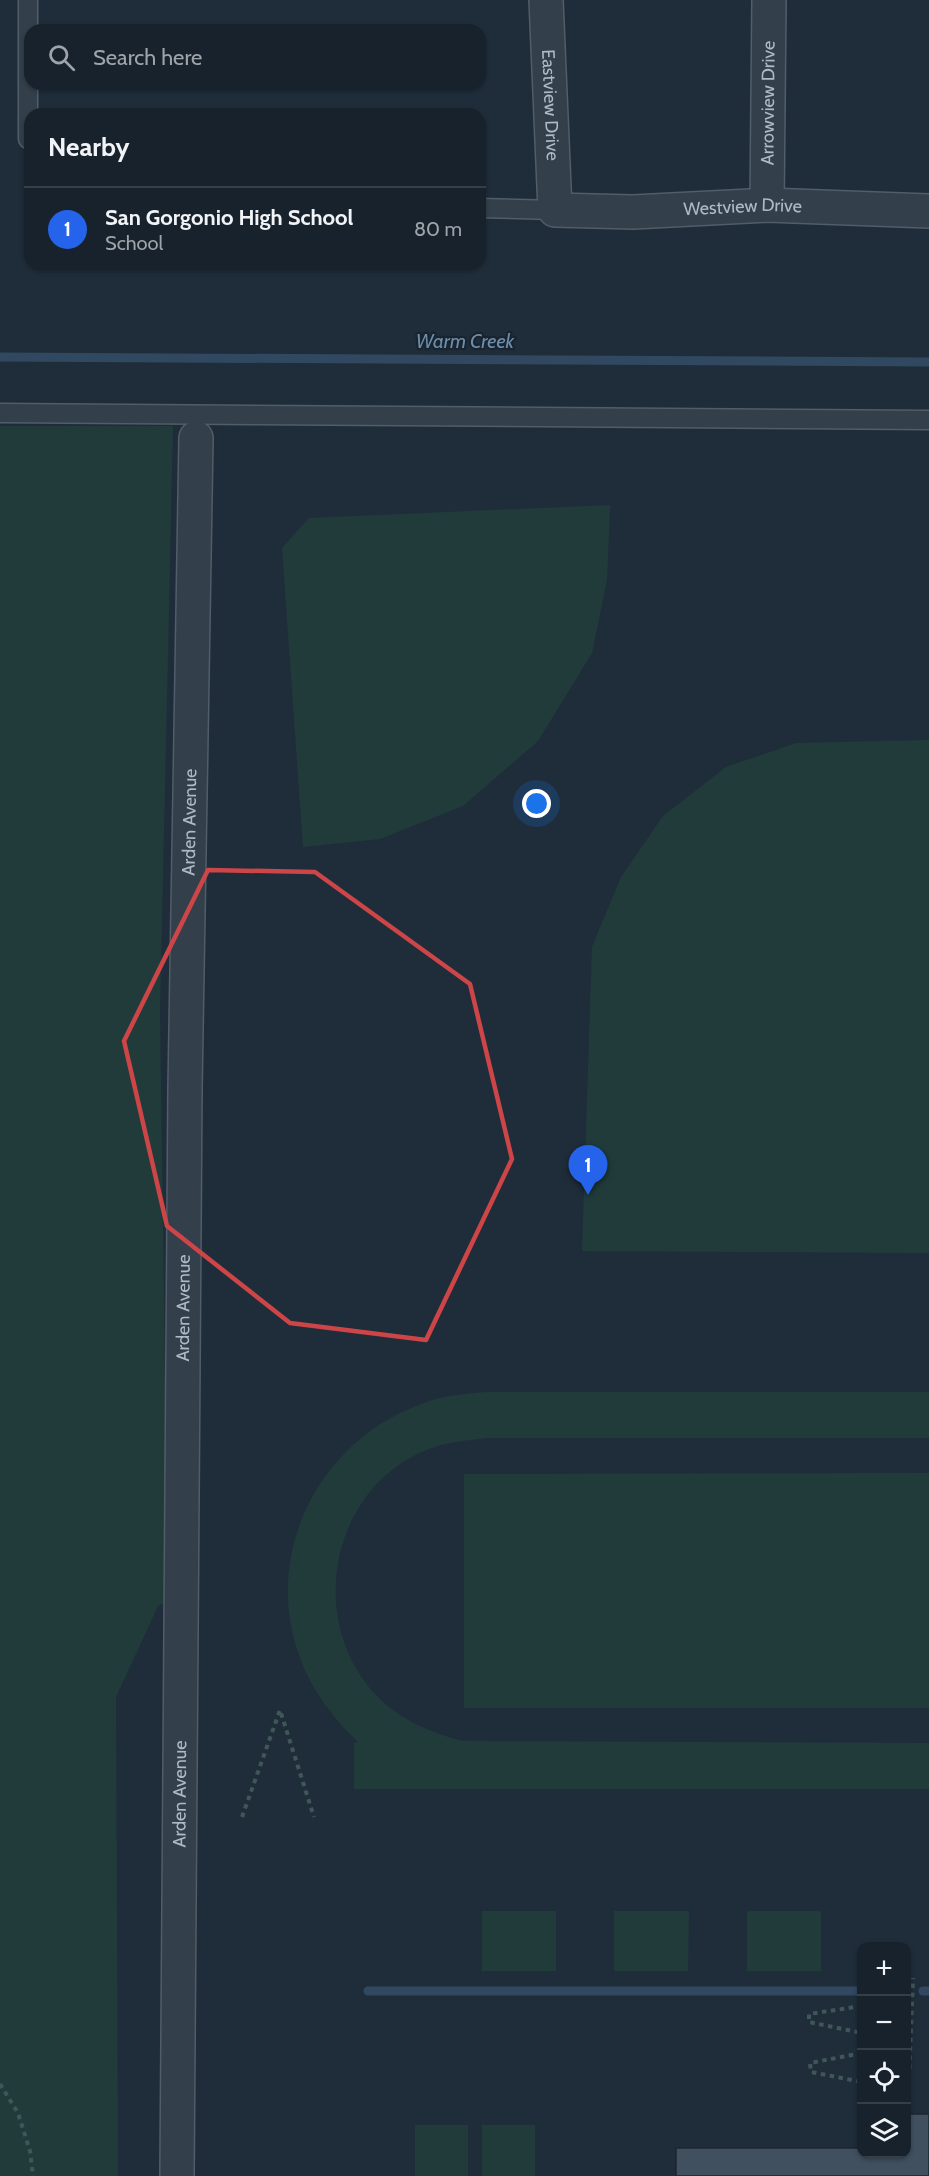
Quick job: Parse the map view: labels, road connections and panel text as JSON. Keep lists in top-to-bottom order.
{
  "streets": {
    "street": [
      "Arrowview Drive",
      "Eastview Drive",
      "Westview Drive",
      "Arden Avenue"
    ]
  },
  "crossings": [
    ["Arrowview Drive", "Westview Drive"],
    ["Eastview Drive", "Westview Drive"]
  ],
  "water": ["Warm Creek"],
  "page": {
    "search": "Search here",
    "heading": "Nearby",
    "list": [
      {
        "mark": "1",
        "name": "San Gorgonio High School",
        "note": "School",
        "value": "80 m"
      }
    ],
    "pins": "1",
    "map_buttons": ["+", "−"]
  }
}
